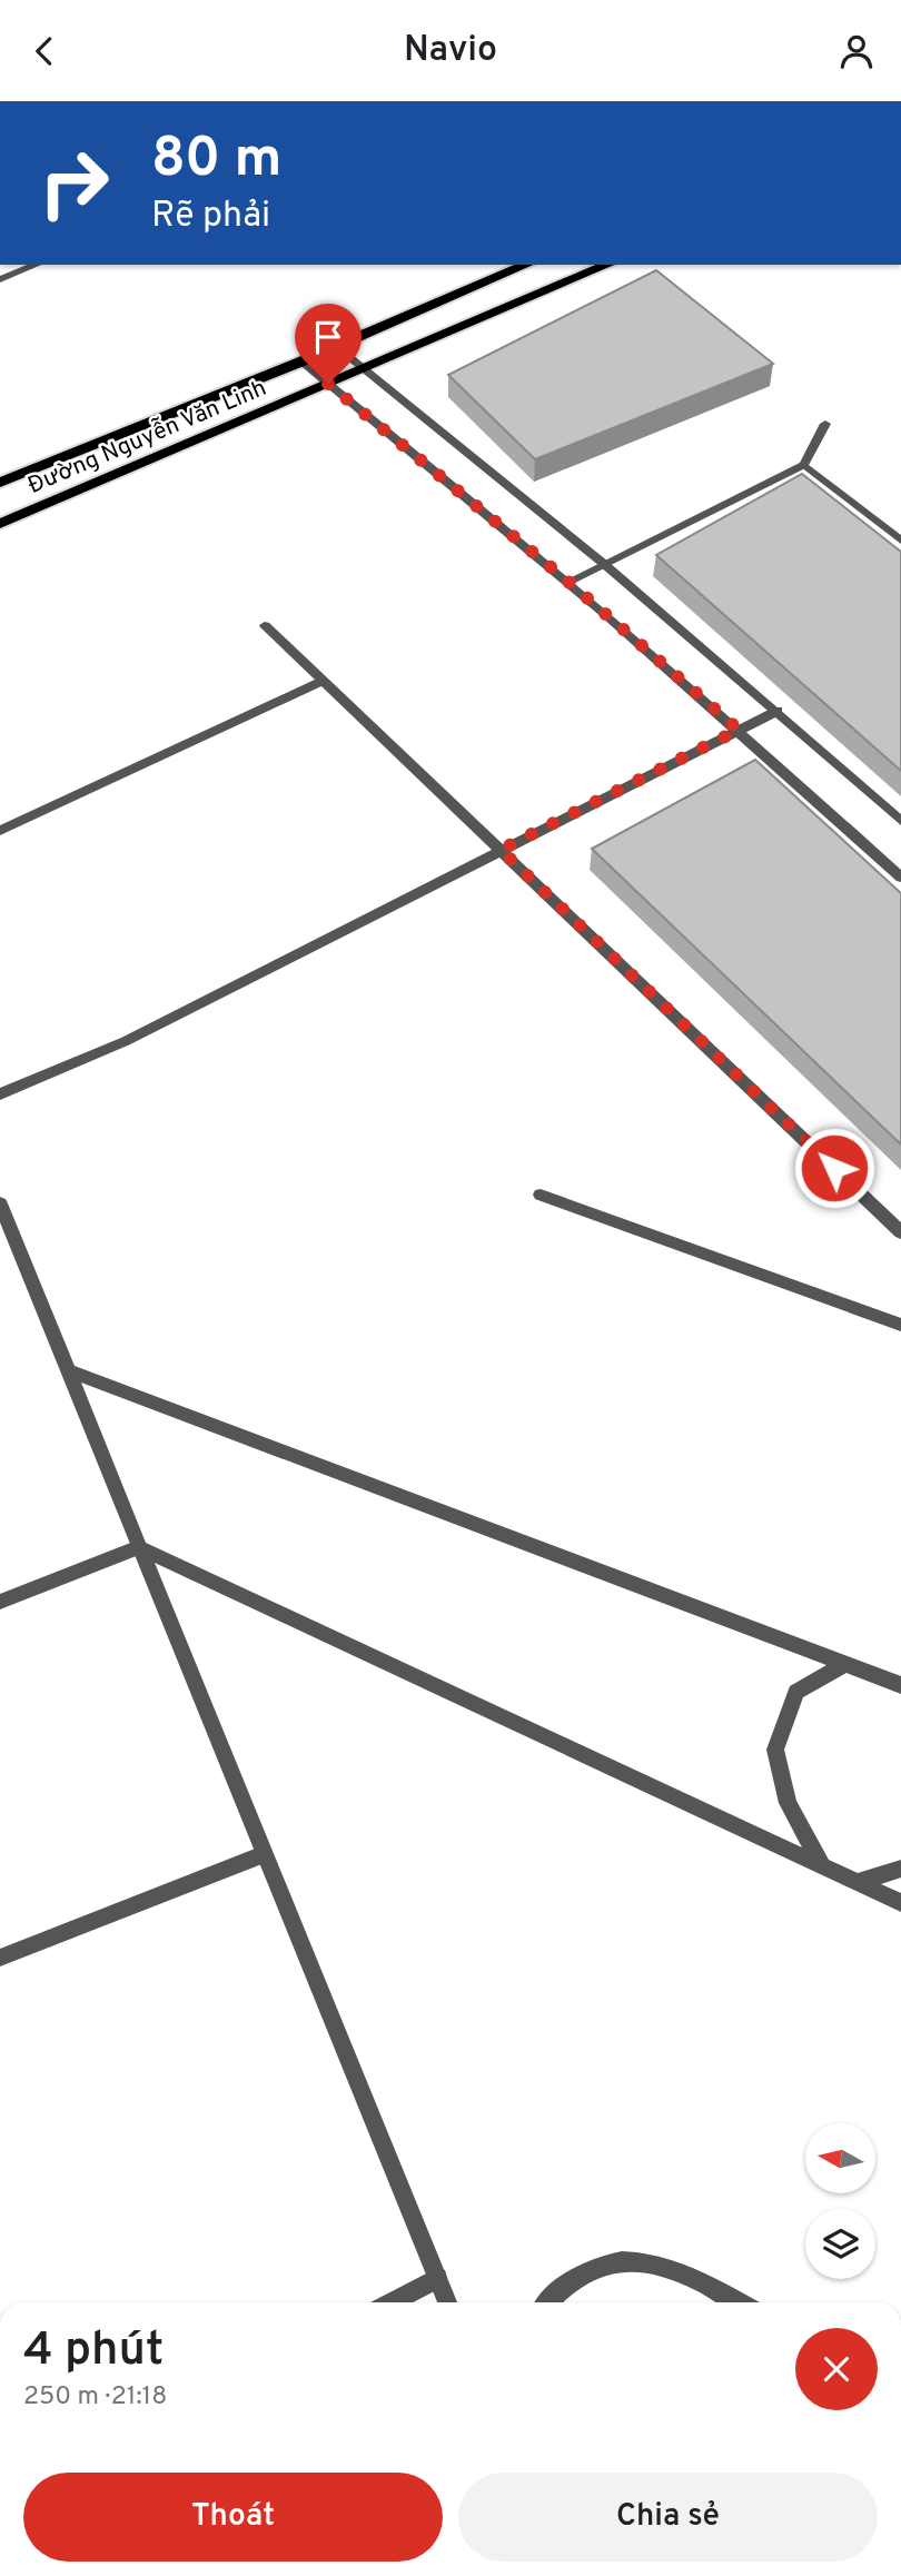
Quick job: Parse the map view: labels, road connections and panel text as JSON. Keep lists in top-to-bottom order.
{
  "streets": {
    "highway": ["Đường Nguyễn Văn Linh"]
  },
  "north": "left",
  "page": {
    "header": "Navio",
    "turn": ["80 m", "Rẽ phải"],
    "heading": ["4 phút", "250 m · 21:18"],
    "buttons": ["Thoát", "Chia sẻ"]
  }
}
